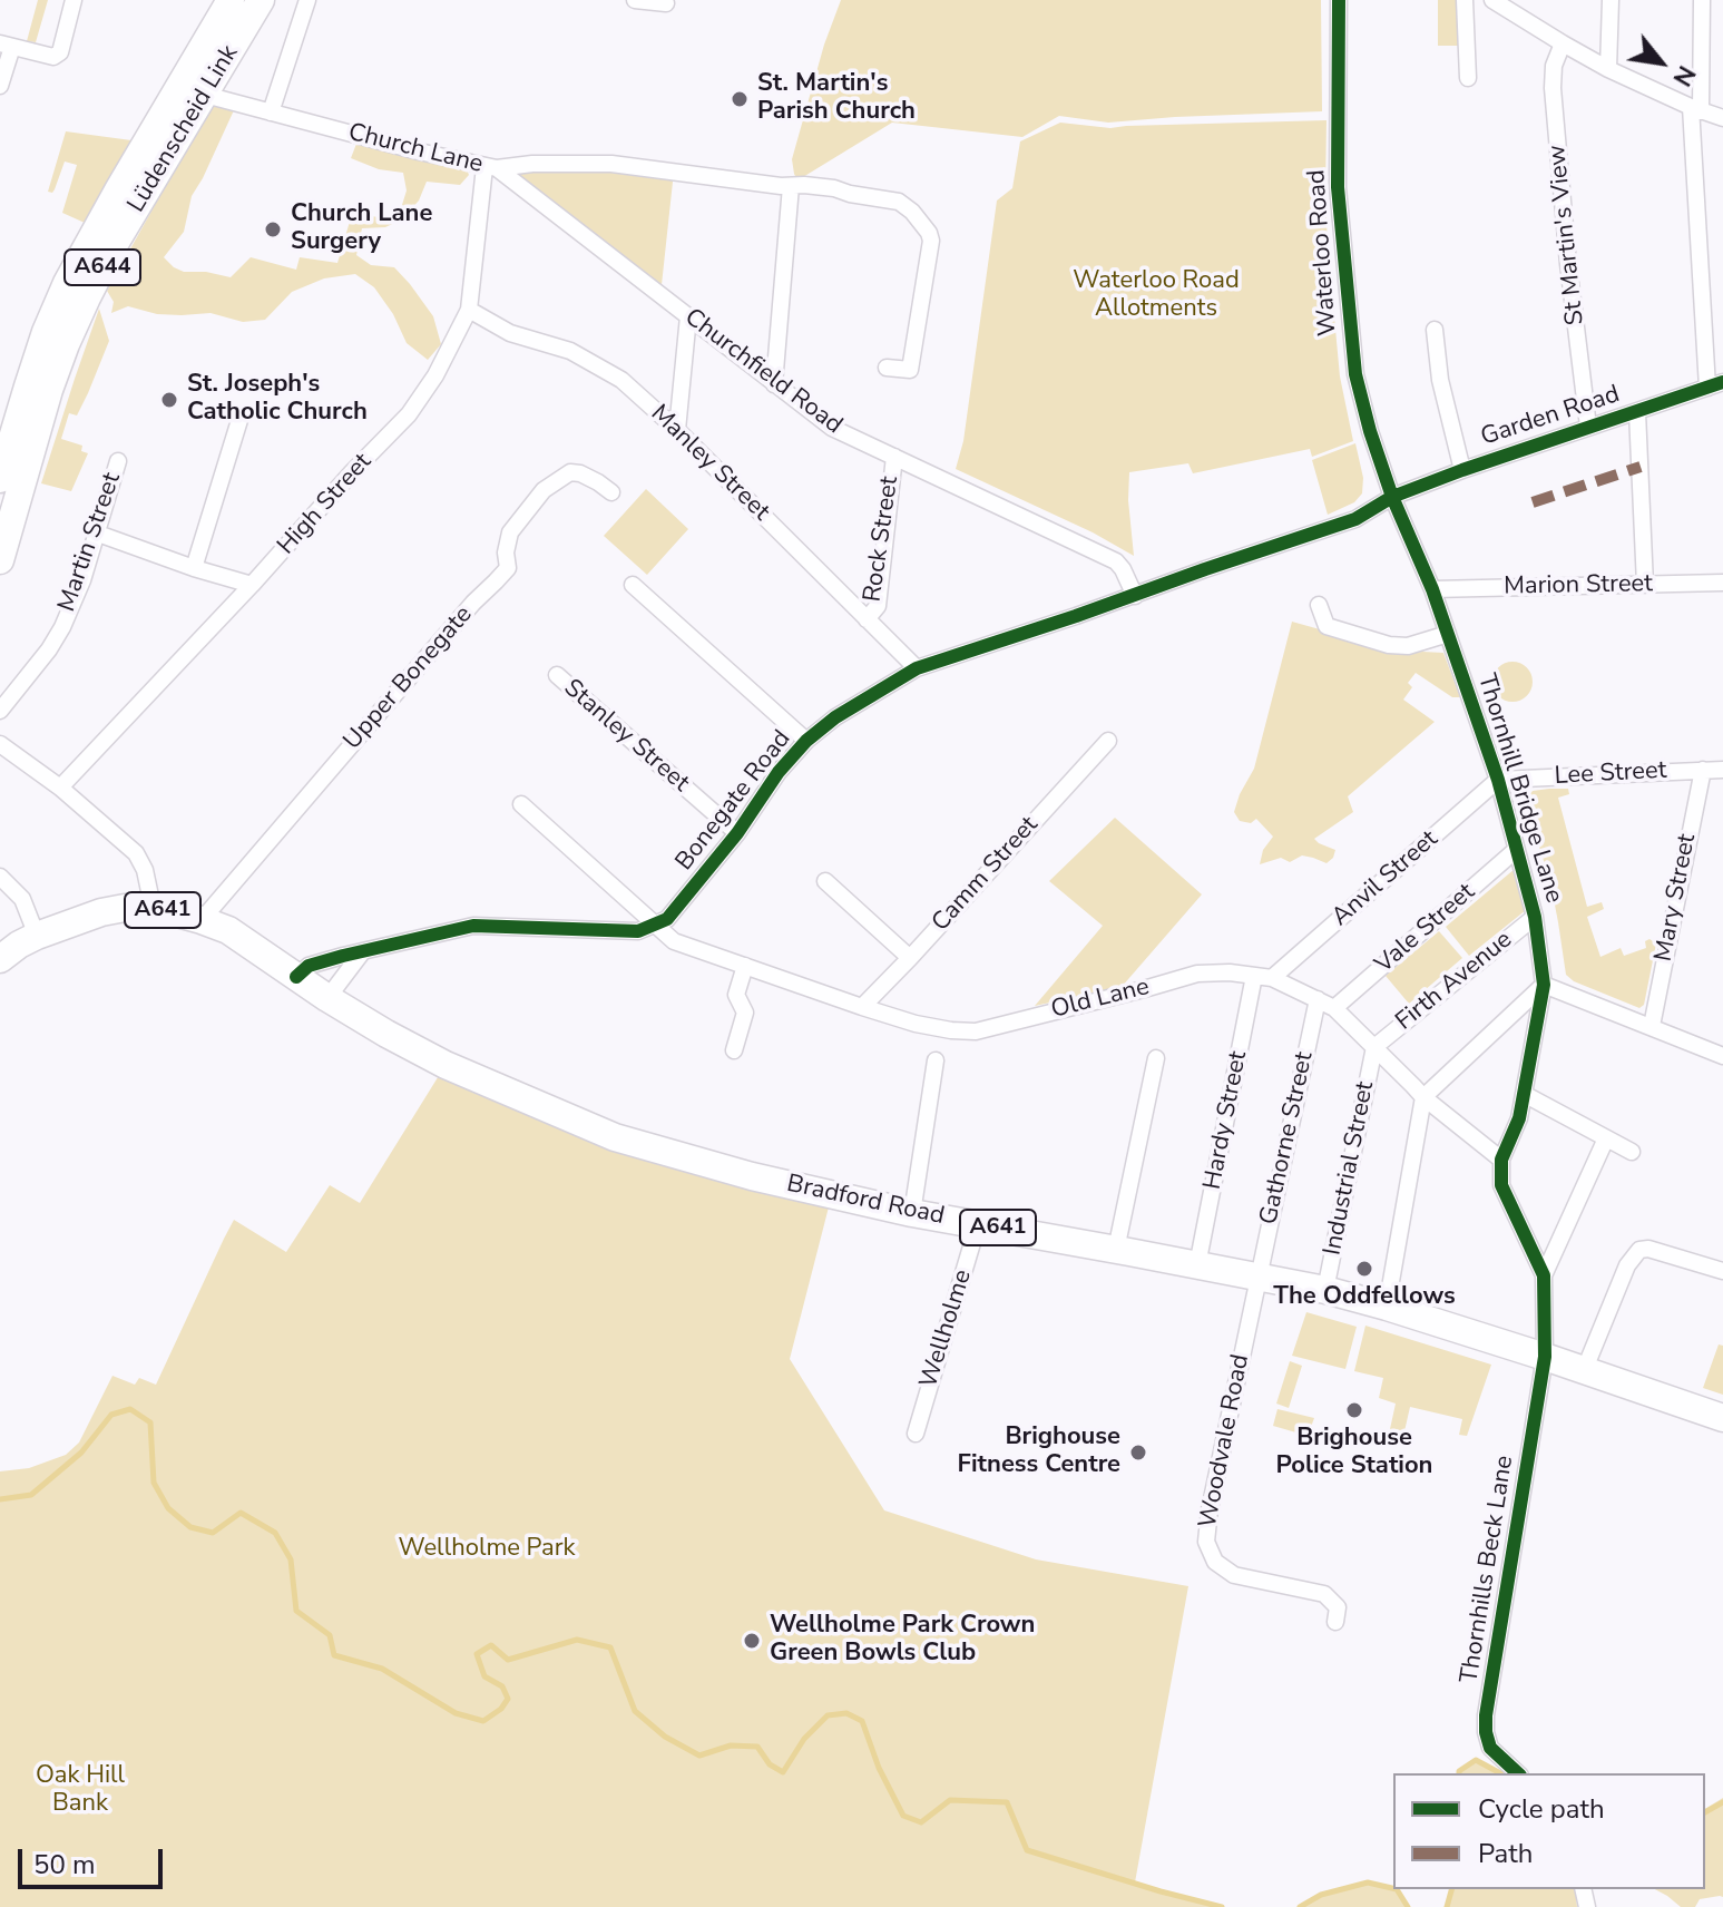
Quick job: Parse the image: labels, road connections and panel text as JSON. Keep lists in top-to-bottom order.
{
  "streets": {
    "main road": [
      "Lüdenscheid Link",
      "A644",
      "A641",
      "Bradford Road"
    ],
    "street": [
      "Church Lane",
      "St Martin's View",
      "Waterloo Road",
      "Churchfield Road",
      "Garden Road",
      "Manley Street",
      "High Street",
      "Rock Street",
      "Martin Street",
      "Marion Street",
      "Upper Bonegate",
      "Stanley Street",
      "Lee Street",
      "Thornhill Bridge Lane",
      "Bonegate Road",
      "Camm Street",
      "Anvil Street",
      "Mary Street",
      "Vale Street",
      "Firth Avenue",
      "Old Lane",
      "Hardy Street",
      "Gathorne Street",
      "Industrial Street",
      "Wellholme",
      "Woodvale Road",
      "Thornhills Beck Lane"
    ]
  },
  "crossings": [
    ["Lüdenscheid Link", "Church Lane"],
    ["Church Lane", "Churchfield Road"],
    ["Church Lane", "High Street"],
    ["St Martin's View", "Garden Road"],
    ["Waterloo Road", "Garden Road"],
    ["Waterloo Road", "Thornhill Bridge Lane"],
    ["Waterloo Road", "Bonegate Road"],
    ["Churchfield Road", "High Street"],
    ["Churchfield Road", "Rock Street"],
    ["Churchfield Road", "Bonegate Road"],
    ["Garden Road", "Thornhill Bridge Lane"],
    ["Garden Road", "Bonegate Road"],
    ["Manley Street", "High Street"],
    ["Manley Street", "Rock Street"],
    ["Manley Street", "Bonegate Road"],
    ["Marion Street", "Thornhill Bridge Lane"],
    ["Upper Bonegate", "Bradford Road"],
    ["Stanley Street", "Bonegate Road"],
    ["Lee Street", "Thornhill Bridge Lane"],
    ["Lee Street", "Anvil Street"],
    ["Lee Street", "Mary Street"],
    ["Thornhill Bridge Lane", "Bonegate Road"],
    ["Thornhill Bridge Lane", "Anvil Street"],
    ["Thornhill Bridge Lane", "Vale Street"],
    ["Thornhill Bridge Lane", "Firth Avenue"],
    ["Thornhill Bridge Lane", "Old Lane"],
    ["Bonegate Road", "Old Lane"],
    ["Camm Street", "Old Lane"],
    ["Anvil Street", "Old Lane"],
    ["Vale Street", "Old Lane"],
    ["Firth Avenue", "Old Lane"],
    ["Firth Avenue", "Industrial Street"],
    ["Old Lane", "Hardy Street"],
    ["Old Lane", "Gathorne Street"],
    ["Old Lane", "Industrial Street"],
    ["Hardy Street", "Bradford Road"],
    ["Gathorne Street", "Bradford Road"],
    ["Gathorne Street", "Woodvale Road"],
    ["Industrial Street", "Bradford Road"],
    ["Bradford Road", "Wellholme"],
    ["Bradford Road", "Woodvale Road"],
    ["Bradford Road", "Thornhills Beck Lane"]
  ],
  "parks": ["Waterloo Road Allotments", "Wellholme Park", "Oak Hill Bank"],
  "places": [
    "St. Martin's Parish Church",
    "Church Lane Surgery",
    "St. Joseph's Catholic Church",
    "The Oddfellows",
    "Brighouse Police Station",
    "Brighouse Fitness Centre",
    "Wellholme Park Crown Green Bowls Club"
  ],
  "legend": ["Cycle path", "Path"],
  "scale_bar": "50 m",
  "north": "bottom right"
}
